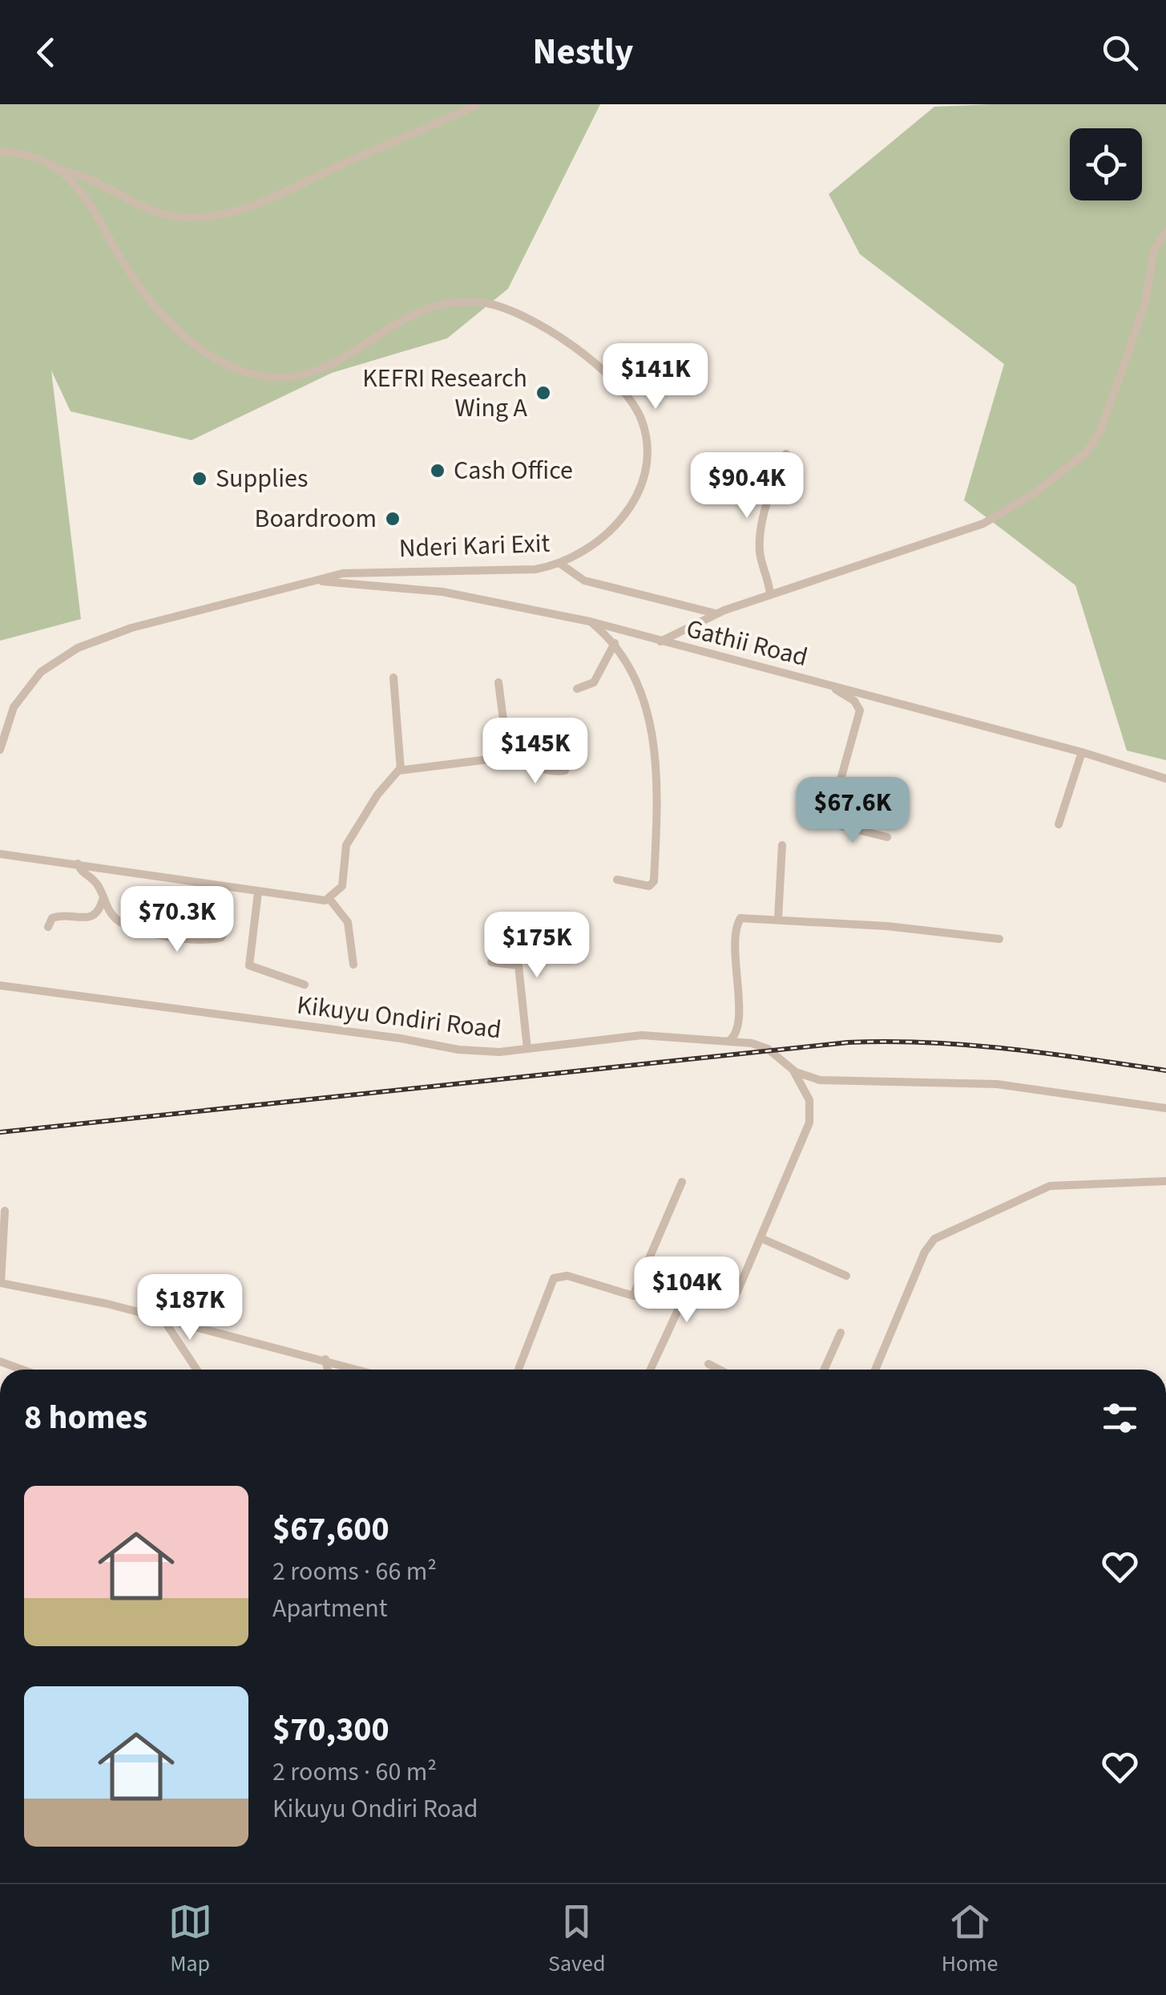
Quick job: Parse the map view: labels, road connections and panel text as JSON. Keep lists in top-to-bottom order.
{
  "streets": {
    "street": ["Nderi Kari Exit", "Gathii Road", "Kikuyu Ondiri Road"]
  },
  "crossings": [
    ["Nderi Kari Exit", "Gathii Road"]
  ],
  "places": [
    "KEFRI Research Wing A",
    "Cash Office",
    "Supplies",
    "Boardroom"
  ],
  "page": {
    "header": "Nestly",
    "price": [
      "$141K",
      "$90.4K",
      "$145K",
      "$67.6K",
      "$70.3K",
      "$175K",
      "$104K",
      "$187K"
    ],
    "heading": "8 homes",
    "list": [
      {
        "name": "$67,600",
        "note": "2 rooms · 66 m² · Apartment"
      },
      {
        "name": "$70,300",
        "note": "2 rooms · 60 m² · Kikuyu Ondiri Road"
      }
    ],
    "tabs": ["Map", "Saved", "Home"]
  }
}
